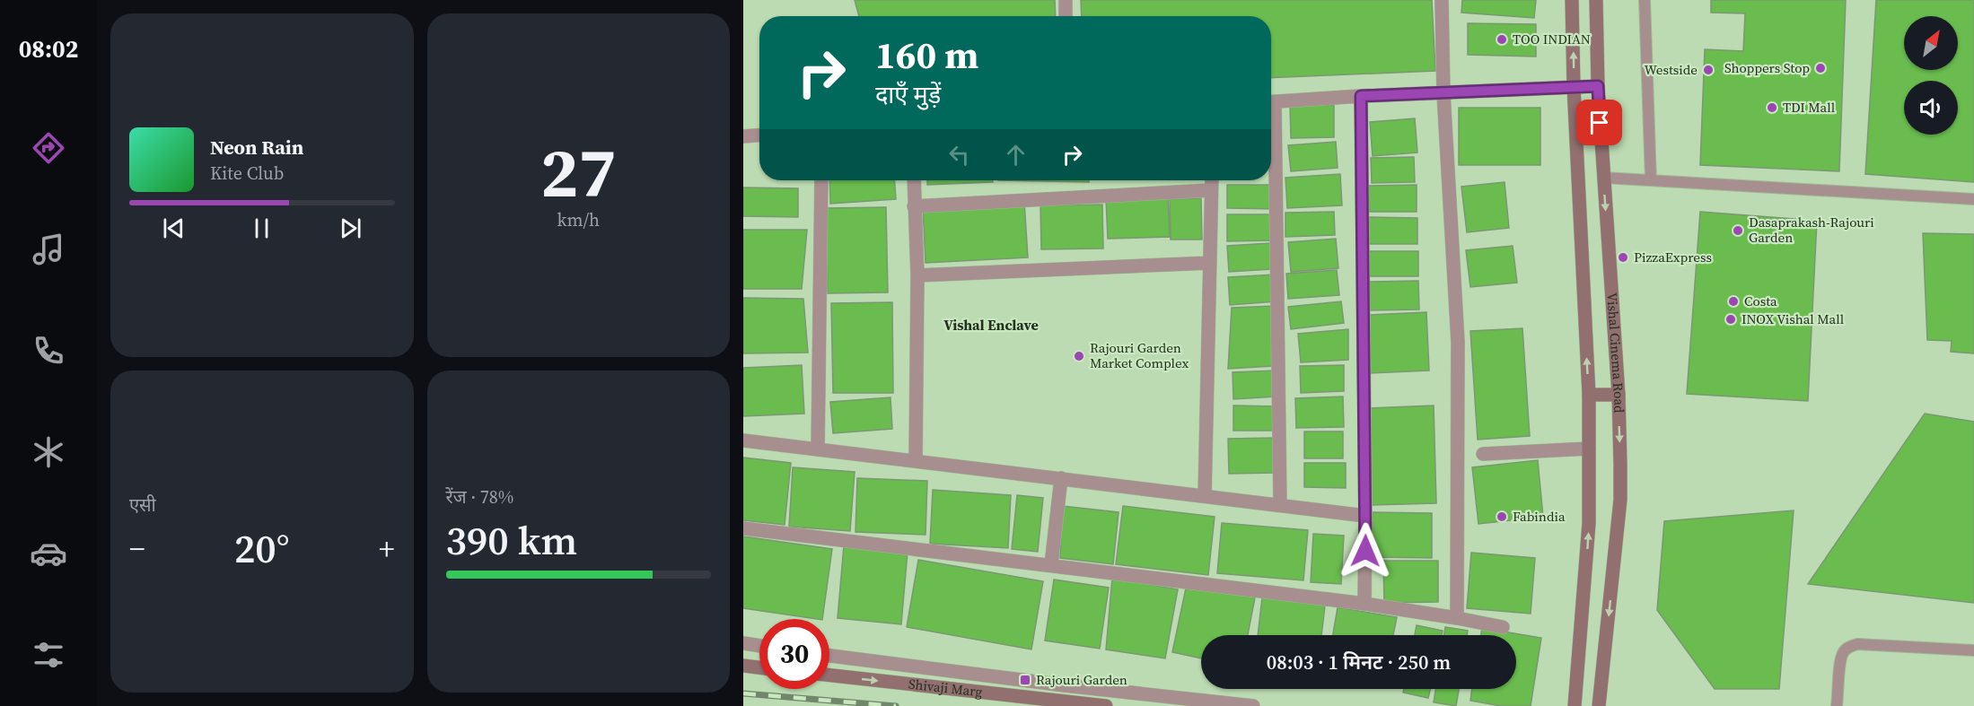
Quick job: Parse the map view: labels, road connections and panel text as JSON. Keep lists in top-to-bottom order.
{
  "streets": {
    "street": ["Vishal Cinema Road", "Shivaji Marg"]
  },
  "districts": ["Vishal Enclave"],
  "places": {
    "other": [
      "TOO INDIAN",
      "Shoppers Stop",
      "Westside",
      "TDI Mall",
      "Dasaprakash-Rajouri Garden",
      "PizzaExpress",
      "Costa",
      "INOX Vishal Mall",
      "Rajouri Garden Market Complex",
      "Fabindia"
    ],
    "transit": ["Rajouri Garden"]
  },
  "north": "top right",
  "page": {
    "tabs": "08:02",
    "tile": [
      ["27", "km/h"],
      "एसी",
      ["रेंज · 78%", "390 km"]
    ],
    "turn": ["160 m", "दाएँ मुड़ें"],
    "song": ["Neon Rain", "Kite Club"],
    "heat": ["−", "20°", "+"],
    "limit": "30",
    "trip": "08:03 · 1 मिनट · 250 m"
  }
}
